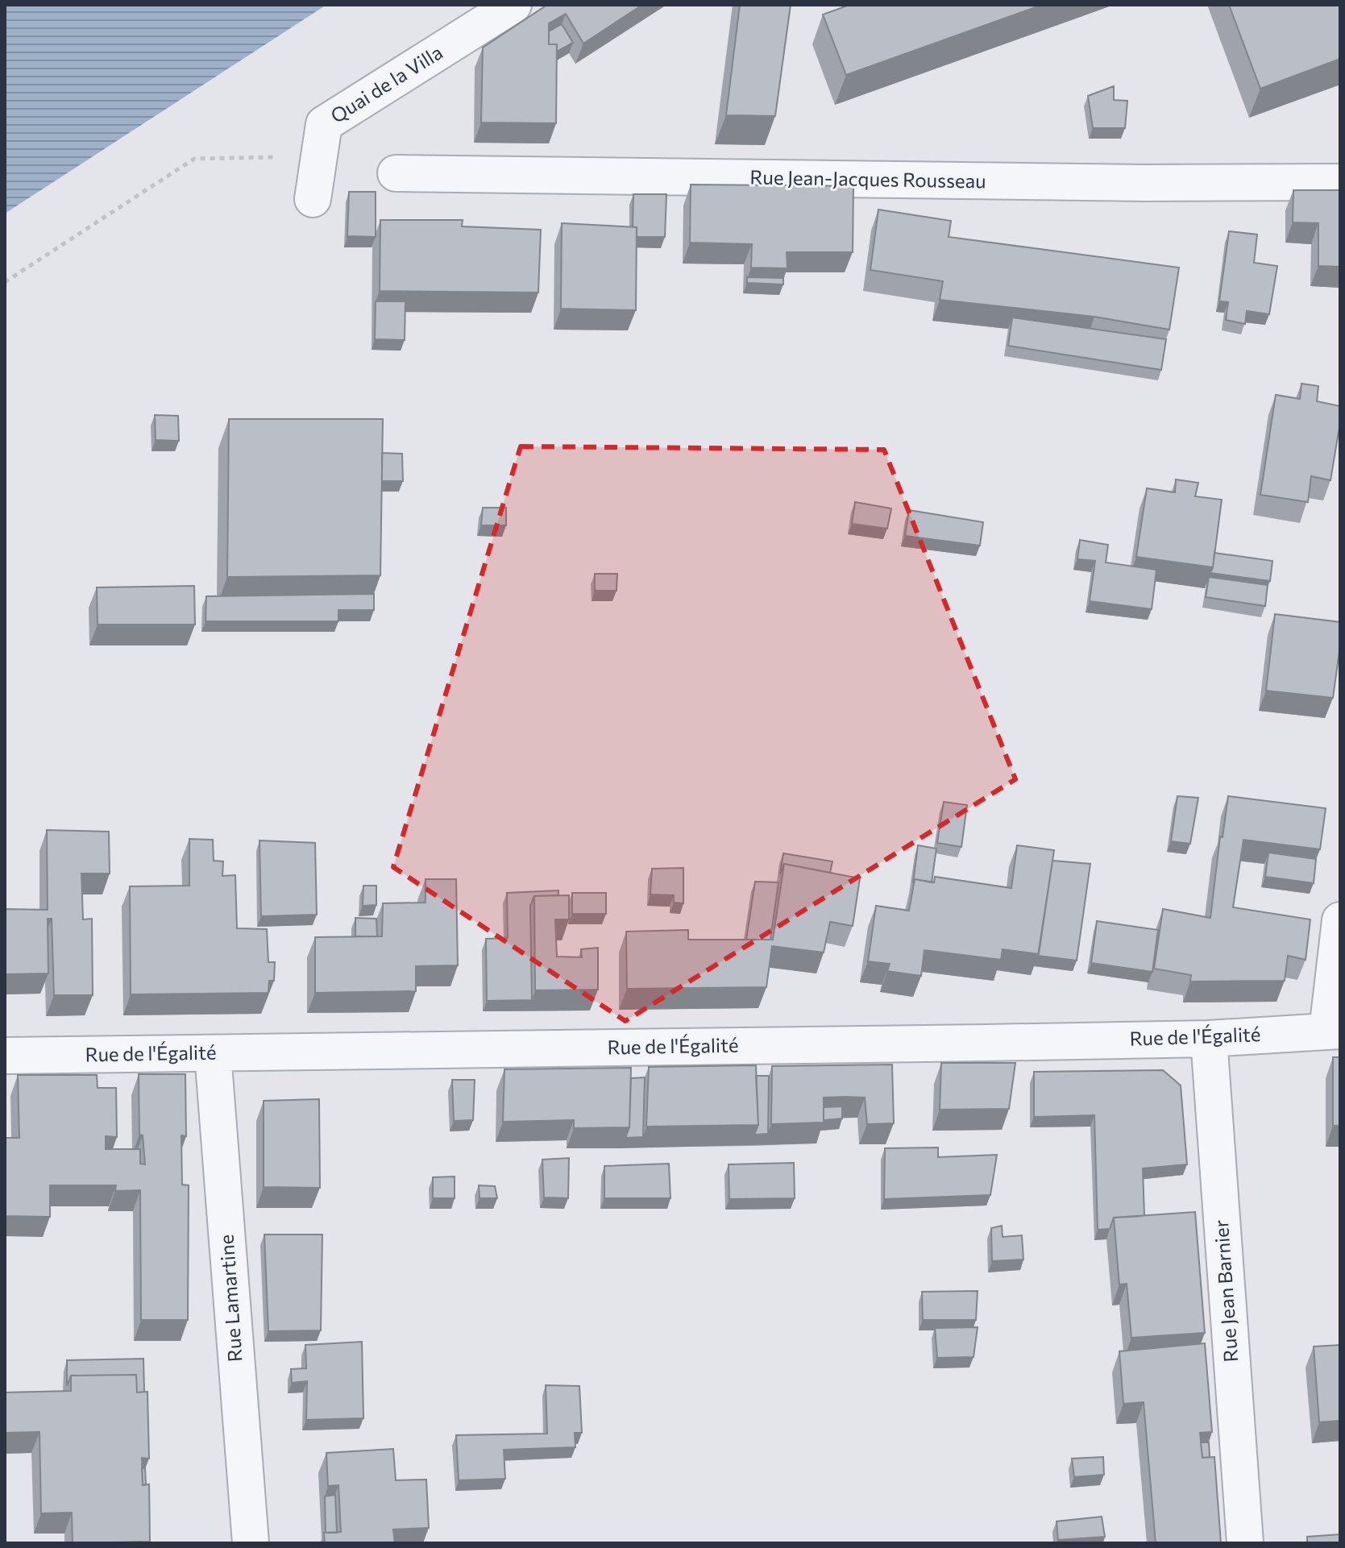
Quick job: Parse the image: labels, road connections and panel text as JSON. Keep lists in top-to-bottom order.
{
  "streets": {
    "street": [
      "Quai de la Villa",
      "Rue Jean-Jacques Rousseau",
      "Rue de l'Égalité",
      "Rue Jean Barnier",
      "Rue Lamartine"
    ]
  },
  "crossings": [
    ["Rue de l'Égalité", "Rue Jean Barnier"],
    ["Rue de l'Égalité", "Rue Lamartine"]
  ]
}
